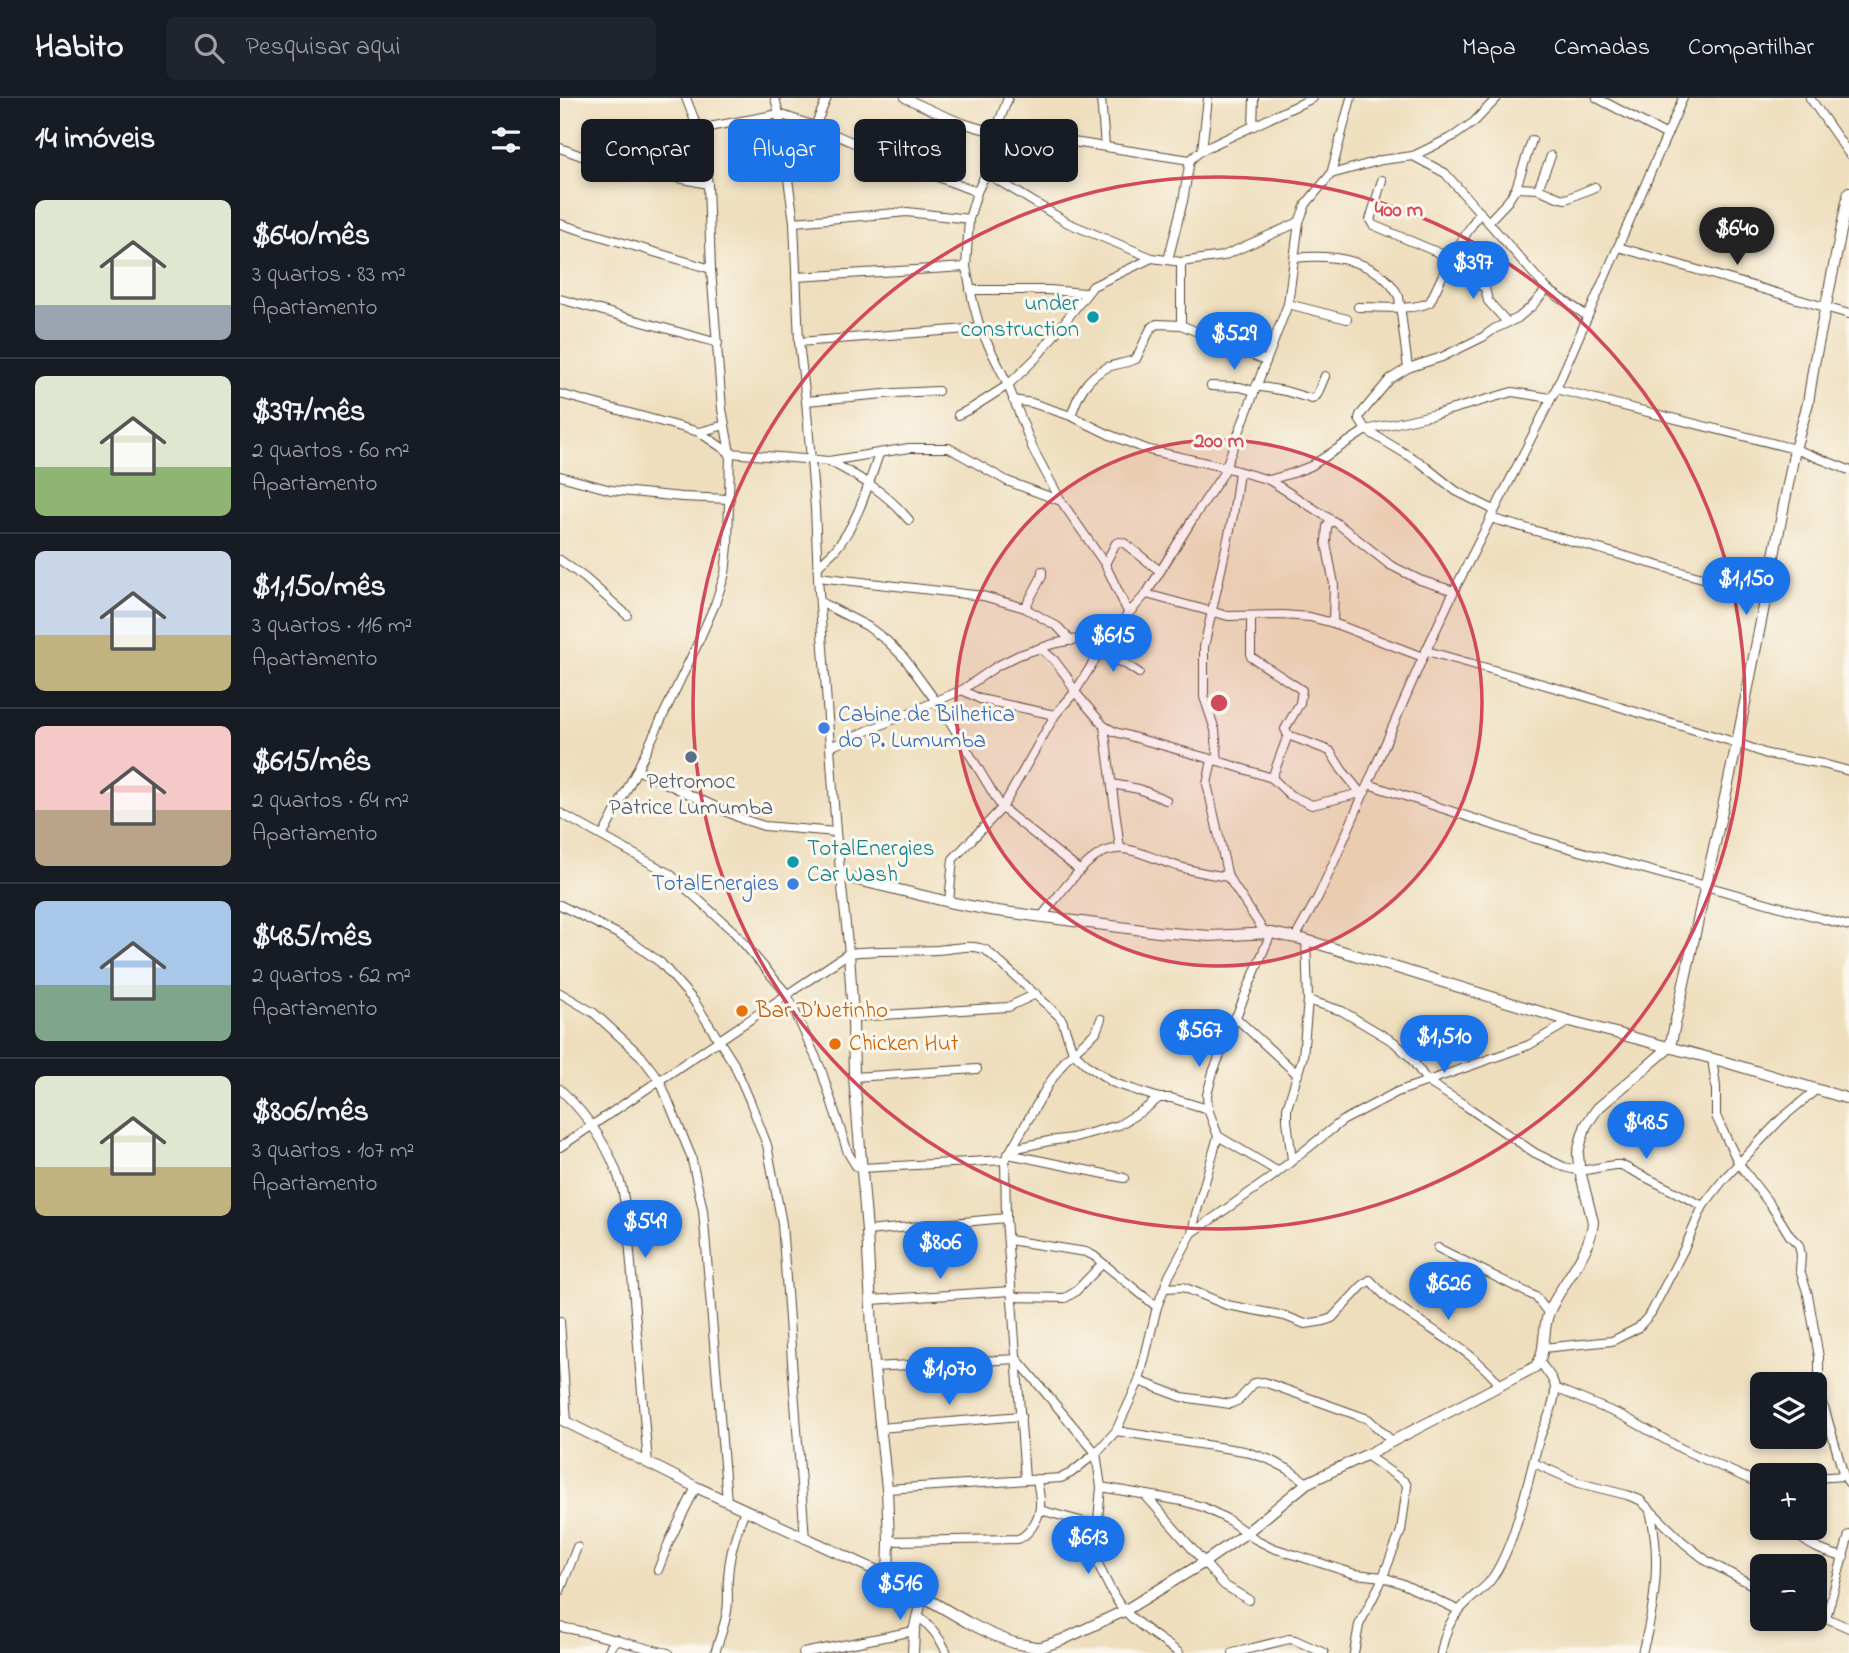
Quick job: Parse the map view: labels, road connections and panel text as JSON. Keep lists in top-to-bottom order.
{
  "places": [
    "under construction",
    "Cabine de Bilhetica do P. Lumumba",
    "Petromoc Patrice Lumumba",
    "TotalEnergies Car Wash",
    "TotalEnergies",
    "Bar D’Netinho",
    "Chicken Hut"
  ],
  "page": {
    "header": "Habito",
    "search": "Pesquisar aqui",
    "nav": ["Mapa", "Camadas", "Compartilhar"],
    "heading": "14 imóveis",
    "chip": [
      "Comprar",
      "Alugar",
      "Filtros",
      "Novo"
    ],
    "list": [
      {
        "name": "$640/mês",
        "note": "3 quartos · 83 m² · Apartamento"
      },
      {
        "name": "$397/mês",
        "note": "2 quartos · 60 m² · Apartamento"
      },
      {
        "name": "$1,150/mês",
        "note": "3 quartos · 116 m² · Apartamento"
      },
      {
        "name": "$615/mês",
        "note": "2 quartos · 64 m² · Apartamento"
      },
      {
        "name": "$485/mês",
        "note": "2 quartos · 62 m² · Apartamento"
      },
      {
        "name": "$806/mês",
        "note": "3 quartos · 107 m² · Apartamento"
      }
    ],
    "price": [
      "$640",
      "$397",
      "$529",
      "$1,150",
      "$615",
      "$567",
      "$1,510",
      "$485",
      "$549",
      "$806",
      "$626",
      "$1,070",
      "$613",
      "$516"
    ],
    "map_buttons": ["+", "−"]
  },
  "rings": ["400 m", "200 m"]
}
